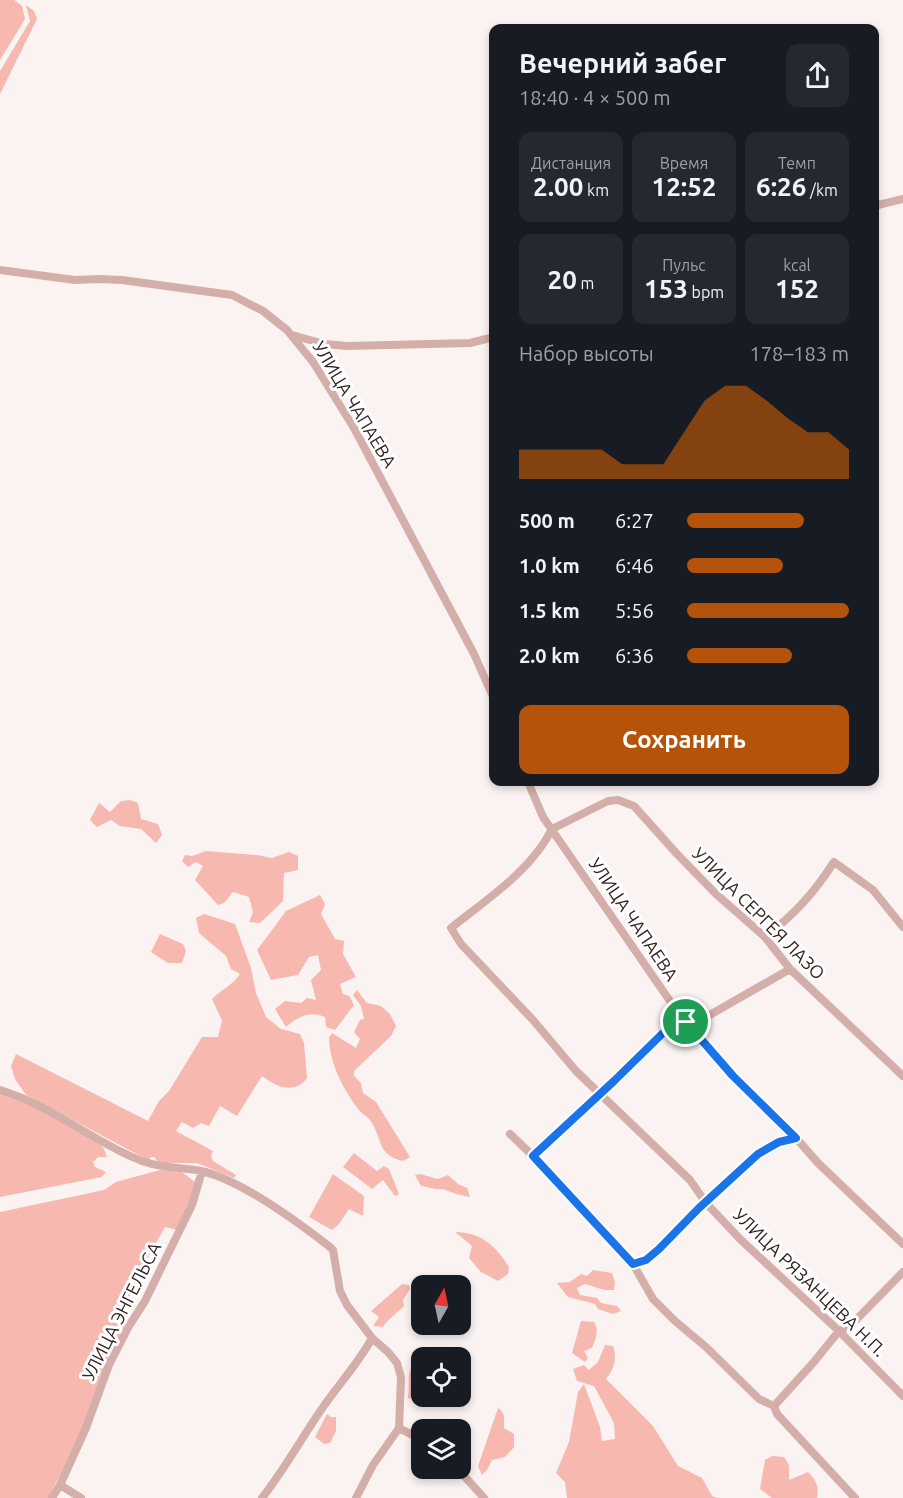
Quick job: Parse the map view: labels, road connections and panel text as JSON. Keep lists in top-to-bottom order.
{
  "streets": {
    "street": [
      "УЛИЦА ЧАПАЕВА",
      "УЛИЦА СЕРГЕЯ ЛАЗО",
      "УЛИЦА РЯЗАНЦЕВА Н.П.",
      "УЛИЦА ЭНГЕЛЬСА"
    ]
  },
  "crossings": [
    ["УЛИЦА ЧАПАЕВА", "УЛИЦА СЕРГЕЯ ЛАЗО"],
    ["УЛИЦА ЧАПАЕВА", "УЛИЦА РЯЗАНЦЕВА Н.П."],
    ["УЛИЦА СЕРГЕЯ ЛАЗО", "УЛИЦА РЯЗАНЦЕВА Н.П."]
  ],
  "north": "top",
  "page": {
    "heading": ["Вечерний забег", "18:40 · 4 × 500 m"],
    "stats": [
      ["Дистанция", "2.00 km"],
      ["Время", "12:52"],
      ["Темп", "6:26 /km"],
      ["20 m"],
      ["Пульс", "153 bpm"],
      ["kcal", "152"]
    ],
    "chart": ["Набор высоты", "178–183 m"],
    "list": [
      {
        "name": "500 m",
        "note": "6:27"
      },
      {
        "name": "1.0 km",
        "note": "6:46"
      },
      {
        "name": "1.5 km",
        "note": "5:56"
      },
      {
        "name": "2.0 km",
        "note": "6:36"
      }
    ],
    "buttons": "Сохранить"
  }
}
